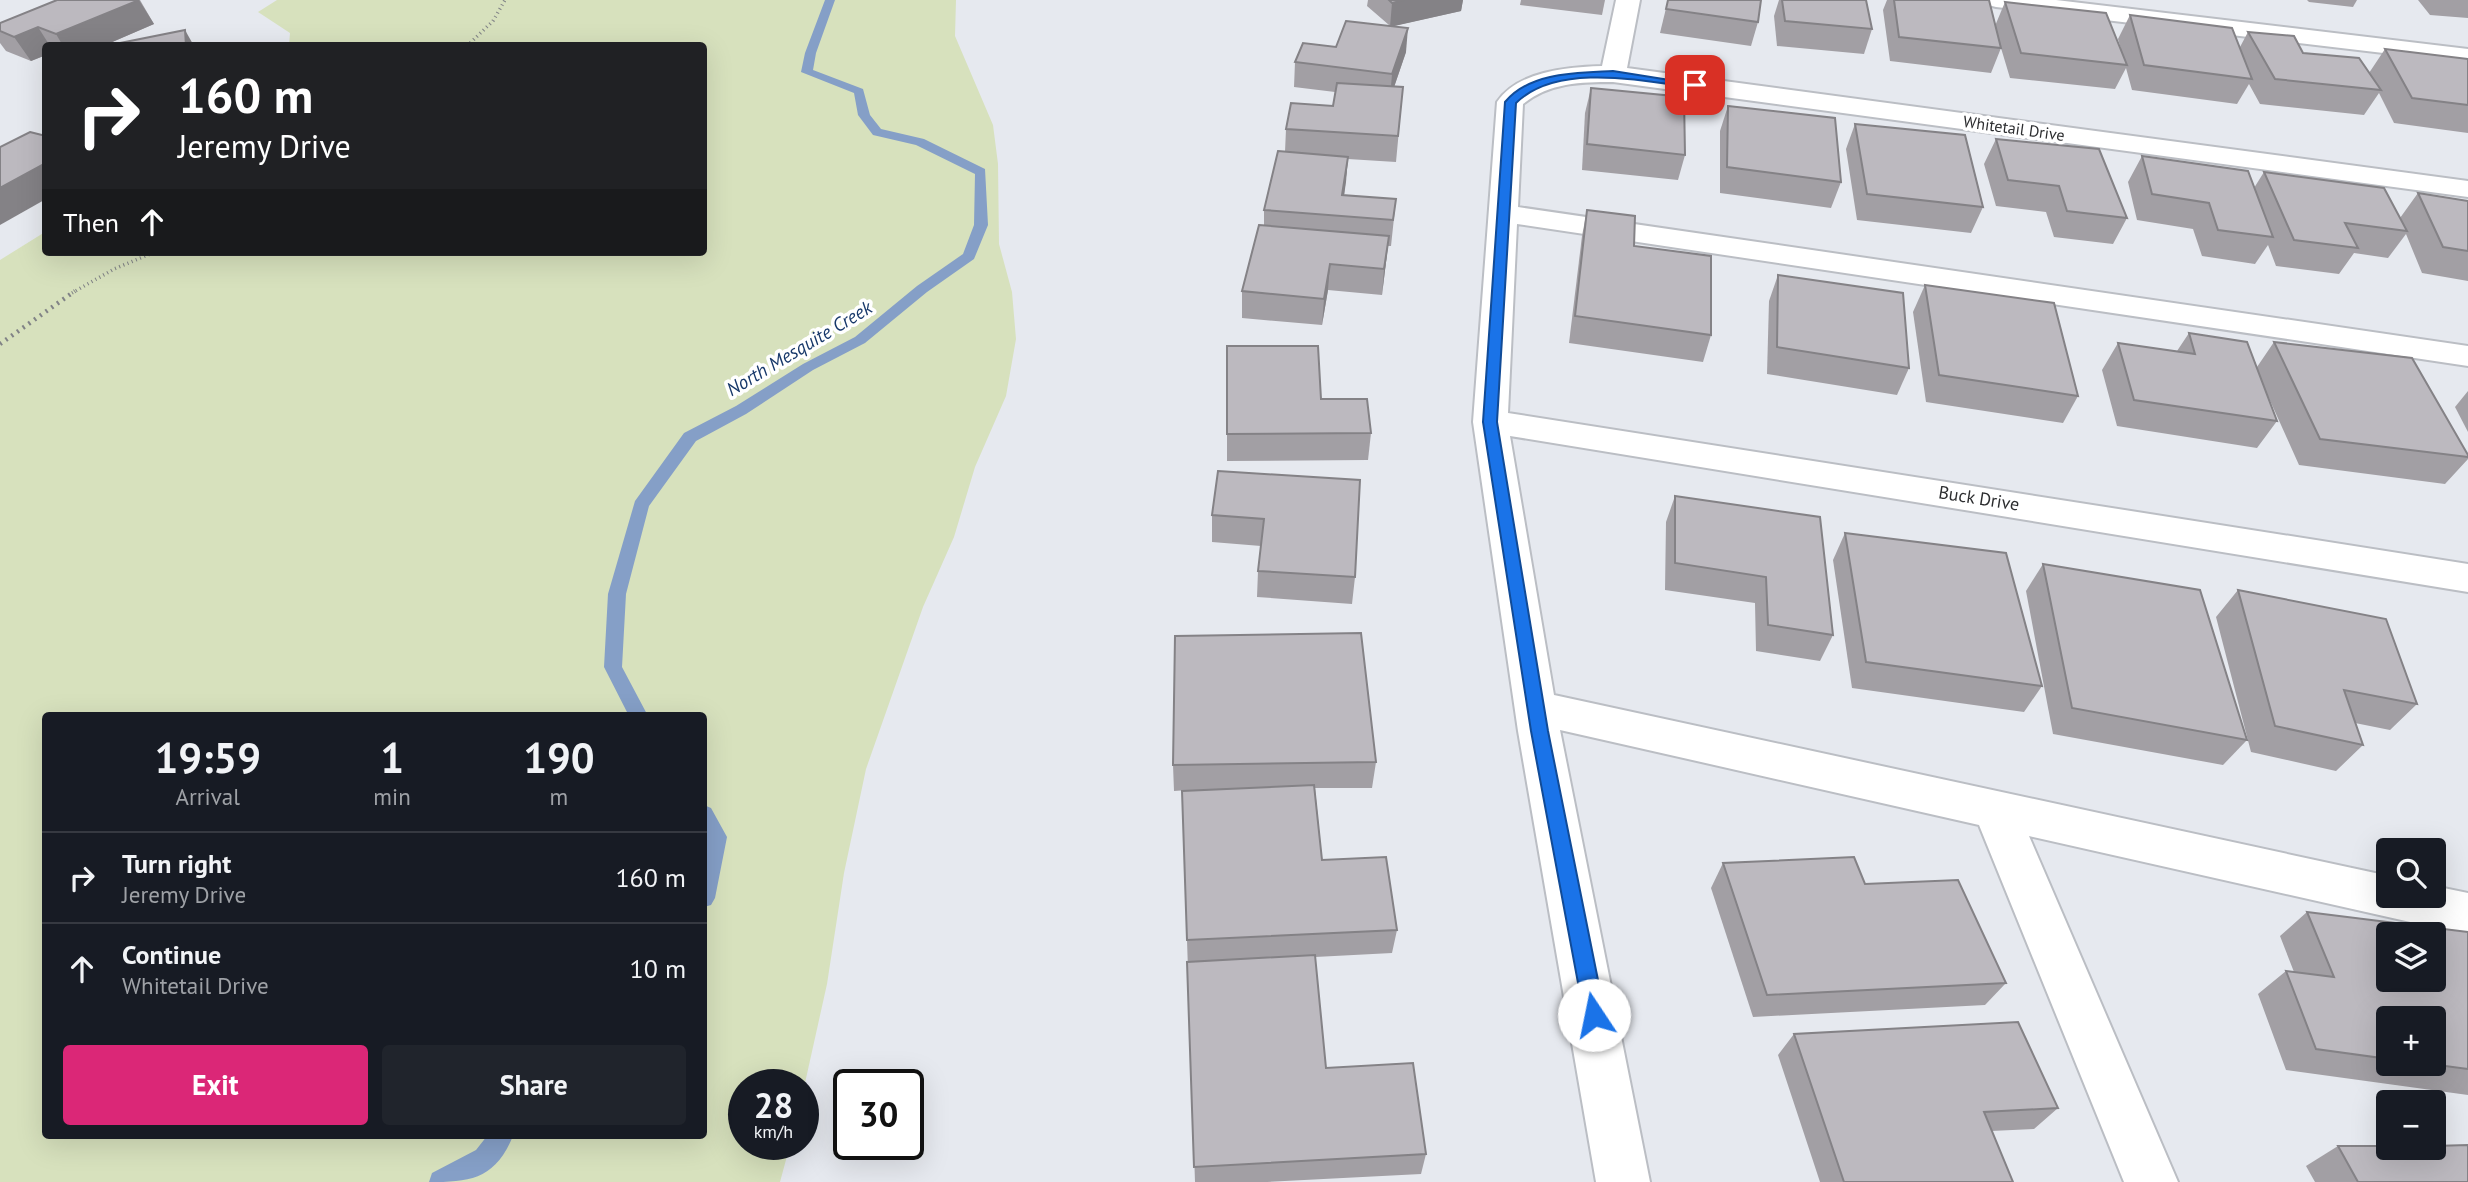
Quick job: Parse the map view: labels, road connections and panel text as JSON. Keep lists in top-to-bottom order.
{
  "streets": {
    "street": ["Whitetail Drive", "Buck Drive"]
  },
  "water": ["North Mesquite Creek"],
  "page": {
    "turn": ["160 m", "Jeremy Drive"],
    "then": "Then",
    "eta": [
      "19:59",
      "Arrival",
      "1",
      "min",
      "190",
      "m"
    ],
    "list": [
      {
        "name": "Turn right",
        "note": "Jeremy Drive",
        "value": "160 m"
      },
      {
        "name": "Continue",
        "note": "Whitetail Drive",
        "value": "10 m"
      }
    ],
    "map_buttons": ["+", "−"],
    "buttons": ["Exit", "Share"],
    "speed": "28 km/h",
    "limit": "30"
  }
}
